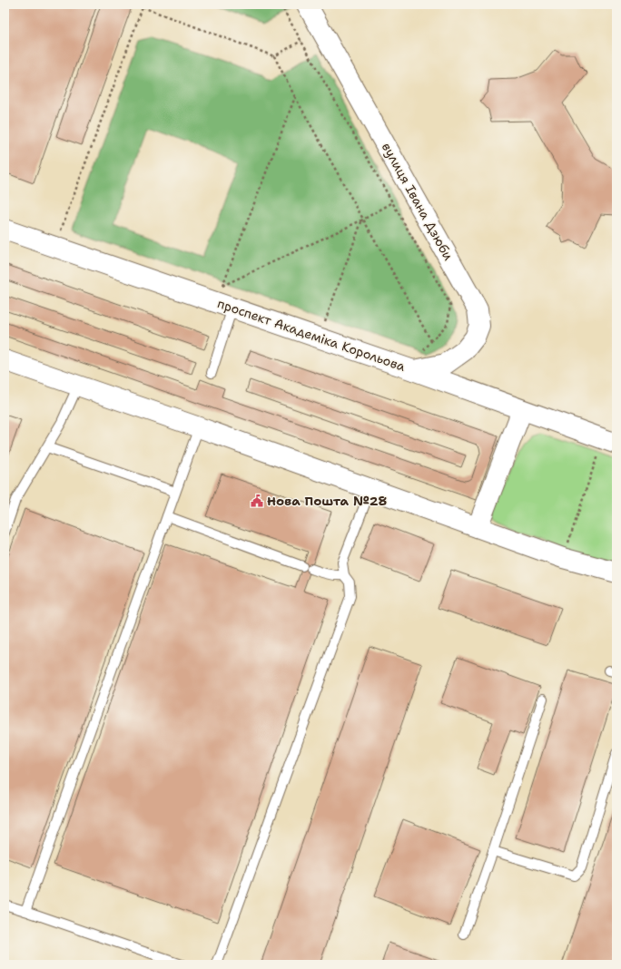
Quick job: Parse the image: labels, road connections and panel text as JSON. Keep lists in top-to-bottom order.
{
  "streets": {
    "main road": ["вулиця Івана Дзюби", "проспект Академіка Корольова"]
  },
  "crossings": [
    ["вулиця Івана Дзюби", "проспект Академіка Корольова"]
  ],
  "places": {
    "public building": ["Нова Пошта №28"]
  }
}
